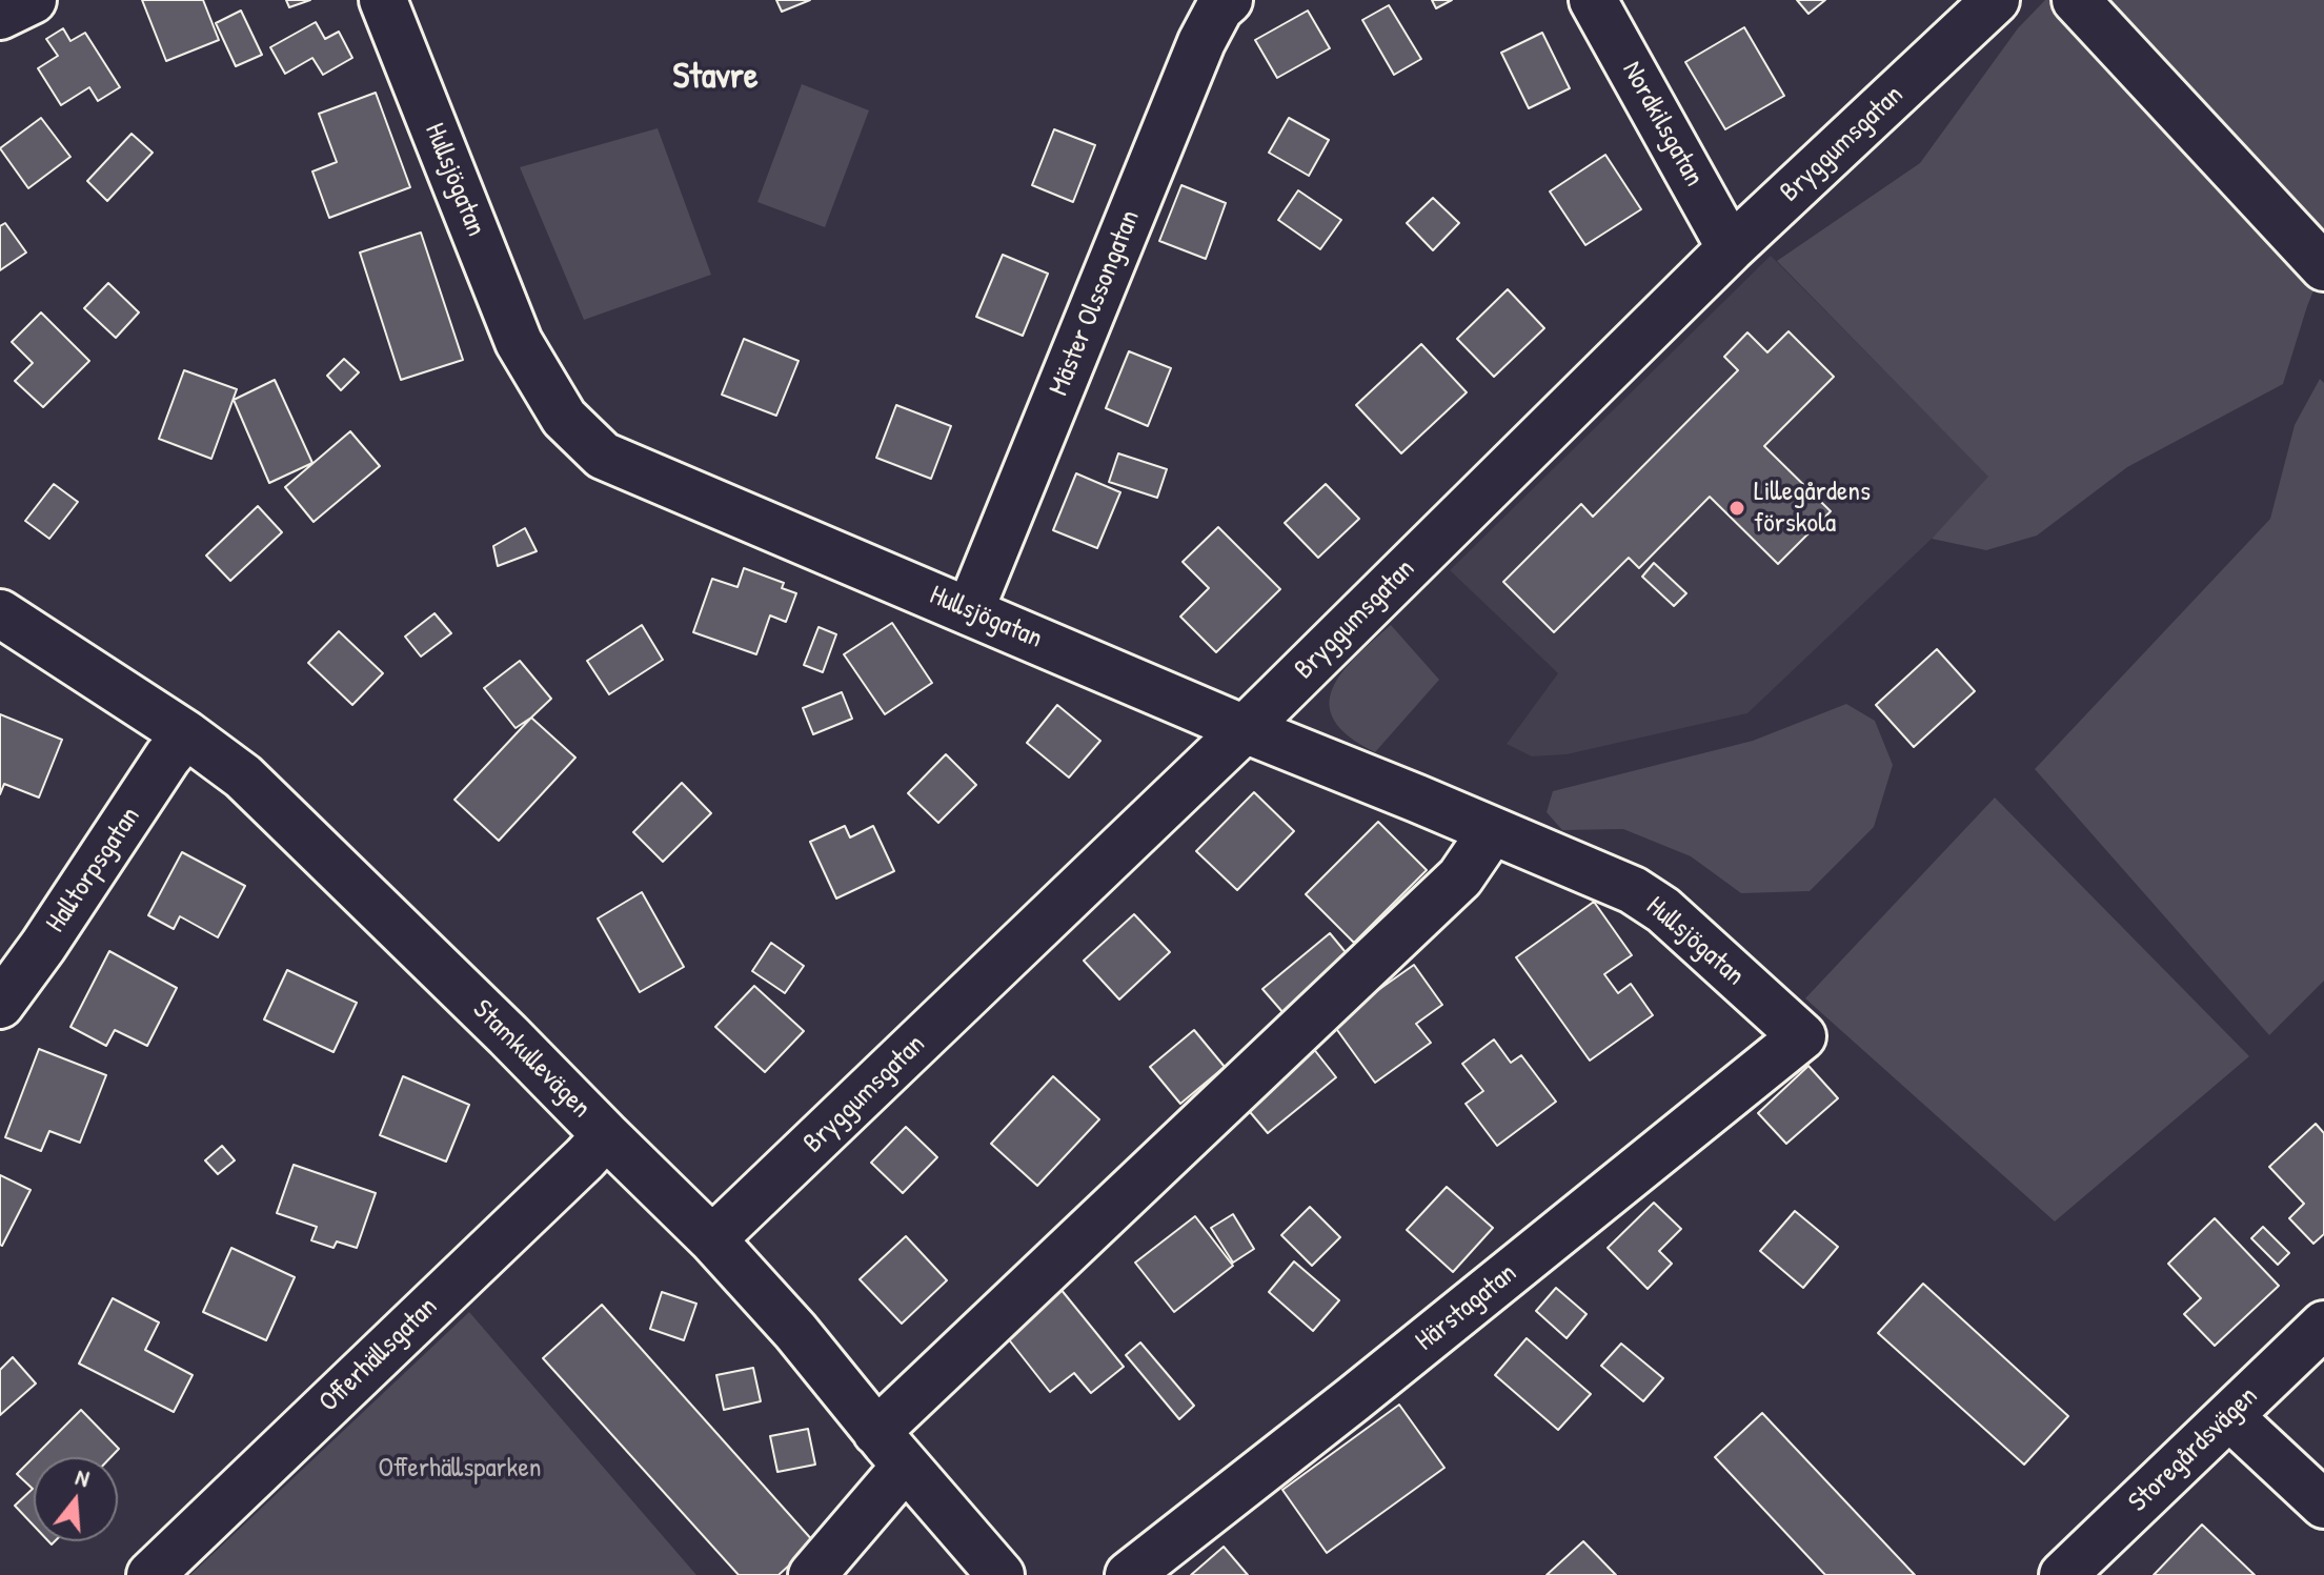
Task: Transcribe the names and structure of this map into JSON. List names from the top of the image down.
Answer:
{
  "streets": {
    "street": [
      "Nordkilsgatan",
      "Bryggumsgatan",
      "Hullsjögatan",
      "Mäster Olssongatan",
      "Halltorpsgatan",
      "Stamkullevägen",
      "Härstagatan",
      "Offerhällsgatan",
      "Storegårdsvägen"
    ]
  },
  "crossings": [
    ["Nordkilsgatan", "Bryggumsgatan"],
    ["Bryggumsgatan", "Hullsjögatan"],
    ["Bryggumsgatan", "Stamkullevägen"],
    ["Hullsjögatan", "Mäster Olssongatan"],
    ["Hullsjögatan", "Härstagatan"],
    ["Halltorpsgatan", "Stamkullevägen"],
    ["Stamkullevägen", "Offerhällsgatan"]
  ],
  "districts": ["Stavre"],
  "parks": ["Offerhällsparken"],
  "places": ["Lillegårdens förskola"],
  "north": "top"
}
